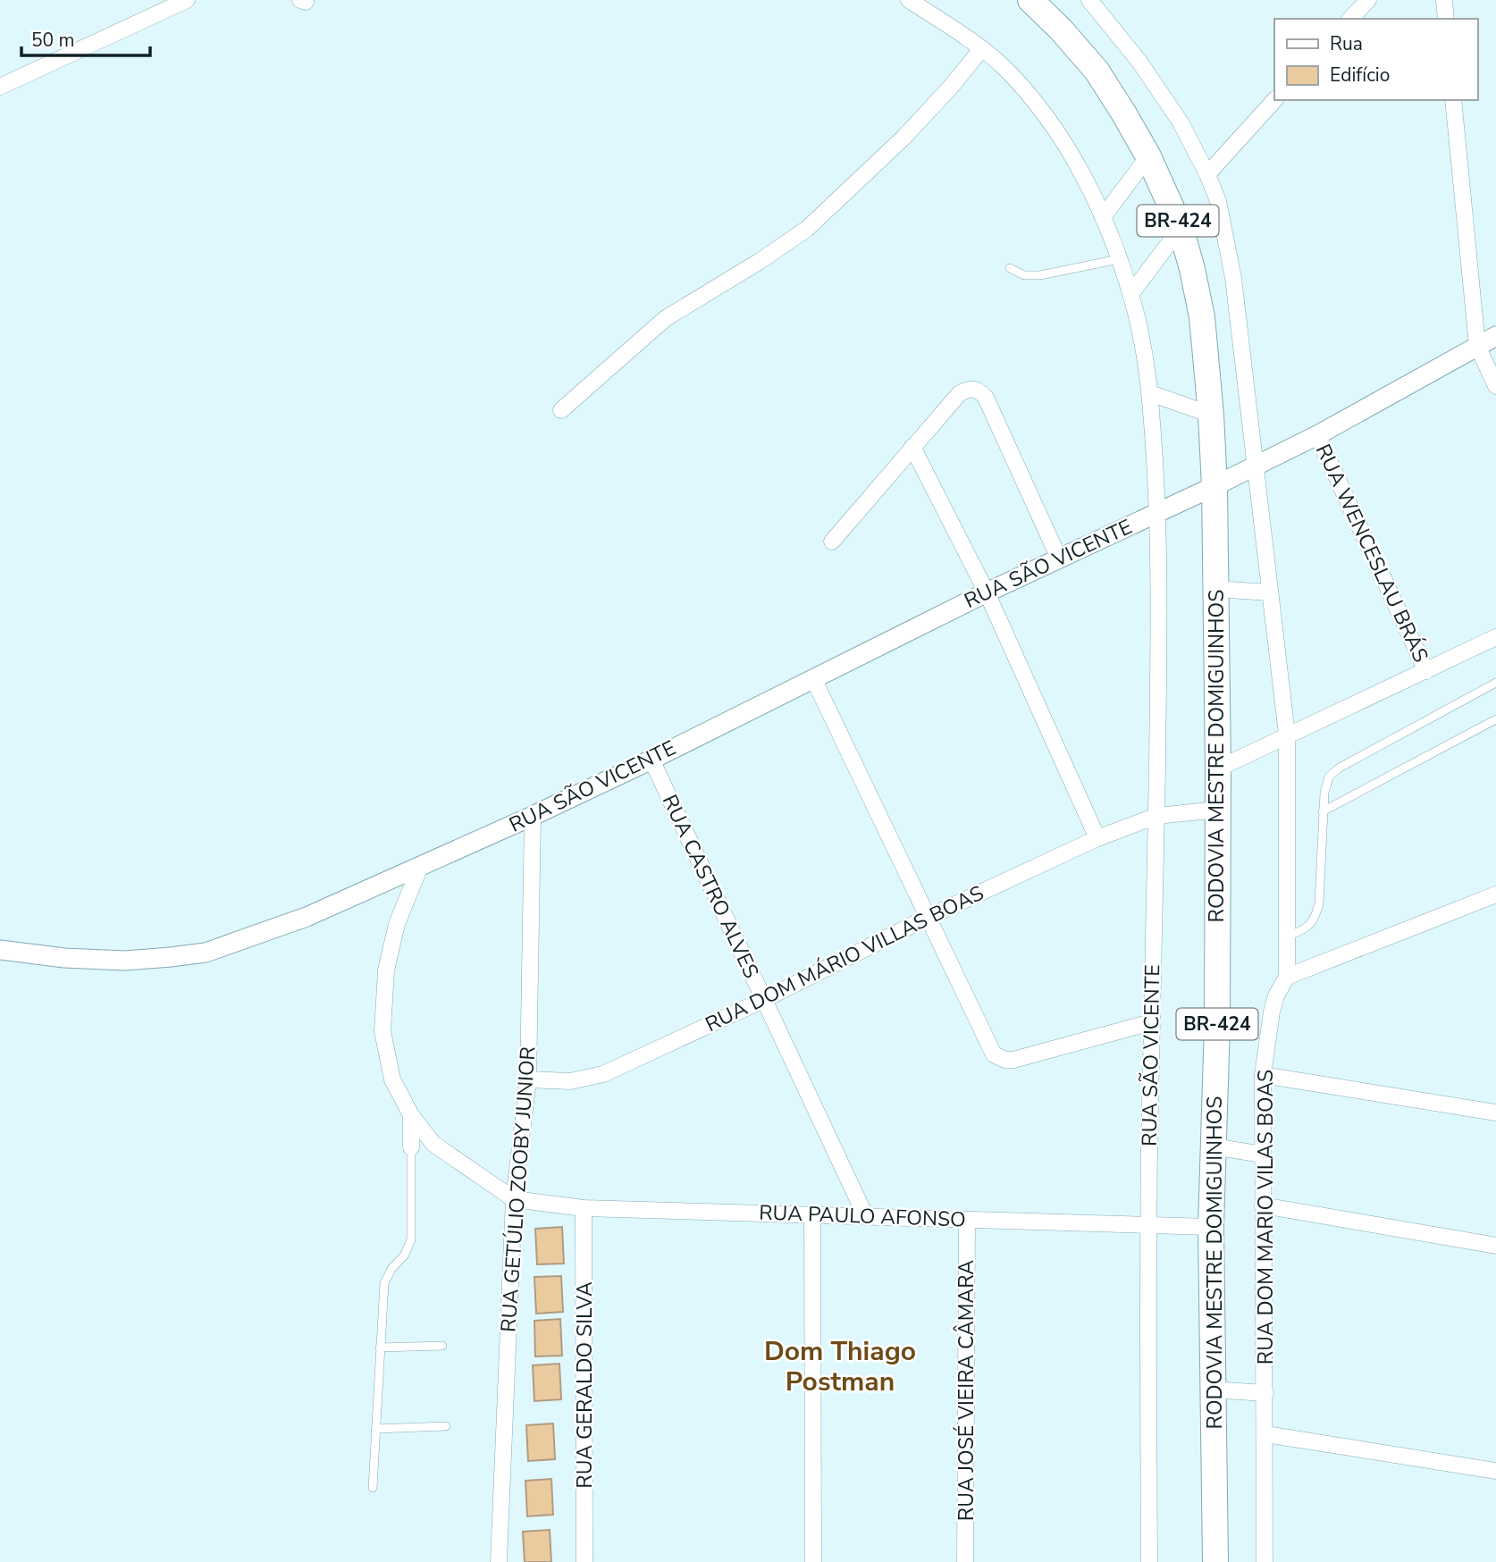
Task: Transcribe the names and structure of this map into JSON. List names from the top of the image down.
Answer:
{
  "streets": {
    "main road": ["BR-424", "RODOVIA MESTRE DOMIGUINHOS"],
    "street": [
      "RUA WENCESLAU BRÁS",
      "RUA SÃO VICENTE",
      "RUA CASTRO ALVES",
      "RUA DOM MÁRIO VILLAS BOAS",
      "RUA GETÚLIO ZOOBY JUNIOR",
      "RUA PAULO AFONSO",
      "RUA DOM MARIO VILAS BOAS",
      "RUA GERALDO SILVA",
      "RUA JOSÉ VIEIRA CÂMARA"
    ]
  },
  "crossings": [
    ["RUA WENCESLAU BRÁS", "RUA SÃO VICENTE"],
    ["RUA SÃO VICENTE", "RODOVIA MESTRE DOMIGUINHOS"],
    ["RUA SÃO VICENTE", "RUA CASTRO ALVES"],
    ["RUA SÃO VICENTE", "RUA DOM MÁRIO VILLAS BOAS"],
    ["RUA SÃO VICENTE", "RUA GETÚLIO ZOOBY JUNIOR"],
    ["RUA SÃO VICENTE", "RUA PAULO AFONSO"],
    ["RUA SÃO VICENTE", "RUA DOM MARIO VILAS BOAS"],
    ["RODOVIA MESTRE DOMIGUINHOS", "RUA DOM MÁRIO VILLAS BOAS"],
    ["RODOVIA MESTRE DOMIGUINHOS", "RUA PAULO AFONSO"],
    ["RUA CASTRO ALVES", "RUA DOM MÁRIO VILLAS BOAS"],
    ["RUA CASTRO ALVES", "RUA PAULO AFONSO"],
    ["RUA DOM MÁRIO VILLAS BOAS", "RUA GETÚLIO ZOOBY JUNIOR"],
    ["RUA GETÚLIO ZOOBY JUNIOR", "RUA PAULO AFONSO"],
    ["RUA PAULO AFONSO", "RUA GERALDO SILVA"],
    ["RUA PAULO AFONSO", "RUA JOSÉ VIEIRA CÂMARA"]
  ],
  "districts": ["Dom Thiago Postman"],
  "legend": ["Rua", "Edifício"],
  "scale_bar": "50 m"
}
